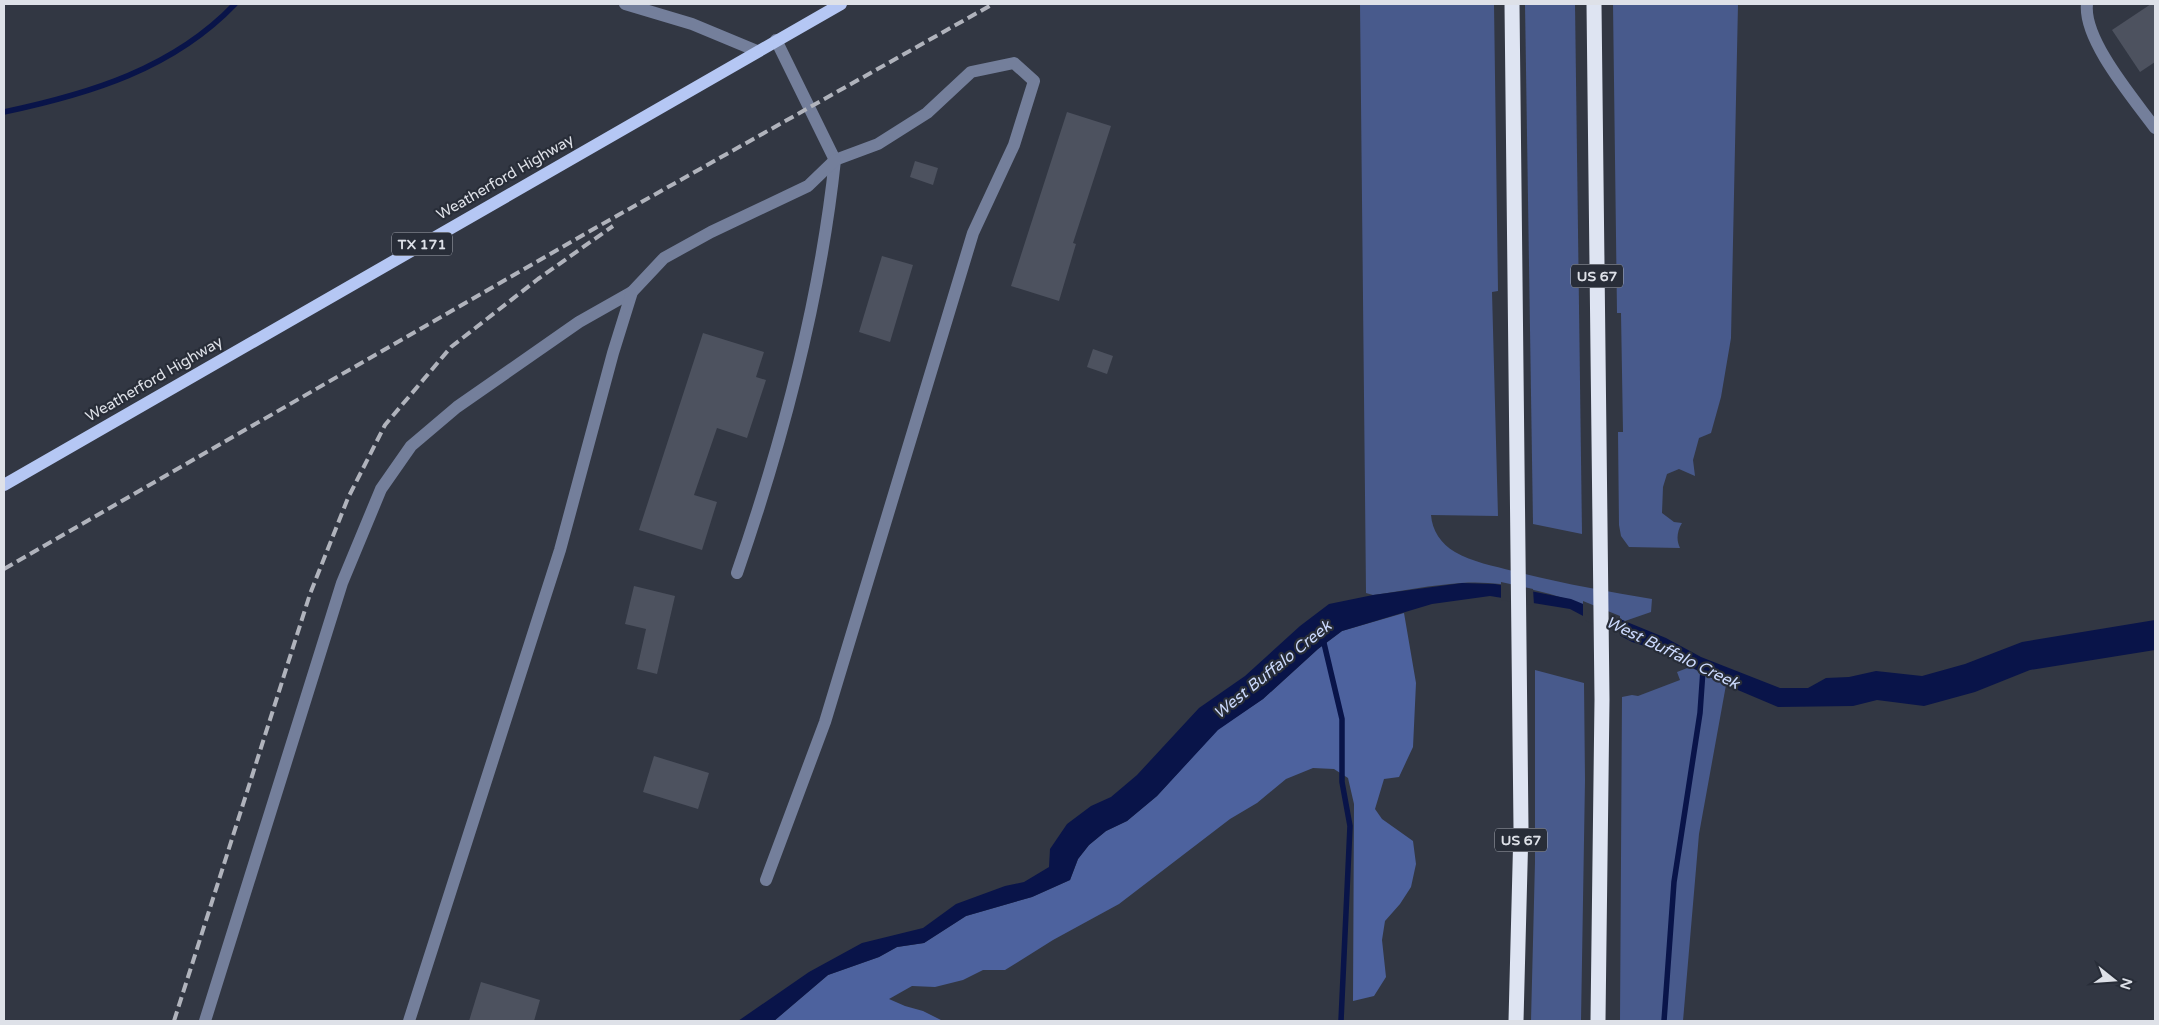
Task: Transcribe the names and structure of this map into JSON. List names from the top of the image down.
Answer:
{
  "streets": {
    "highway": ["US 67"],
    "main road": ["Weatherford Highway", "TX 171"]
  },
  "water": ["West Buffalo Creek"],
  "north": "right"
}
